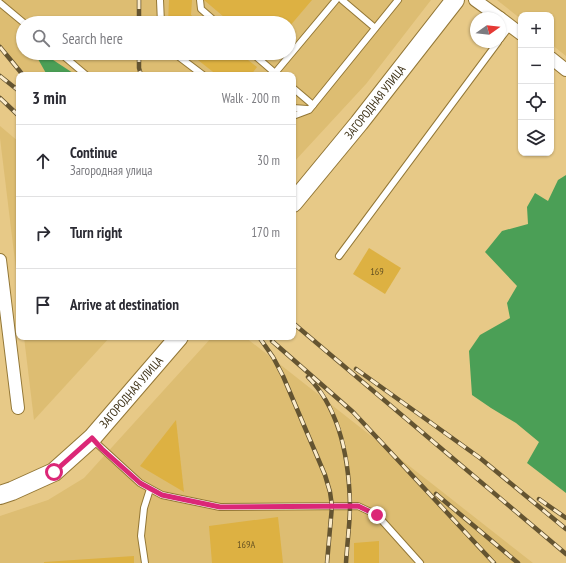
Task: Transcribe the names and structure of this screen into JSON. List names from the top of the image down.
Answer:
{
  "streets": {
    "main road": ["ЗАГОРОДНАЯ УЛИЦА"]
  },
  "house_numbers": ["169", "169А"],
  "north": "right",
  "page": {
    "map_buttons": ["+", "−"],
    "search": "Search here",
    "heading": ["3 min", "Walk · 200 m"],
    "list": [
      ["Continue", "Загородная улица", "30 m"],
      ["Turn right", "170 m"],
      "Arrive at destination"
    ]
  }
}
